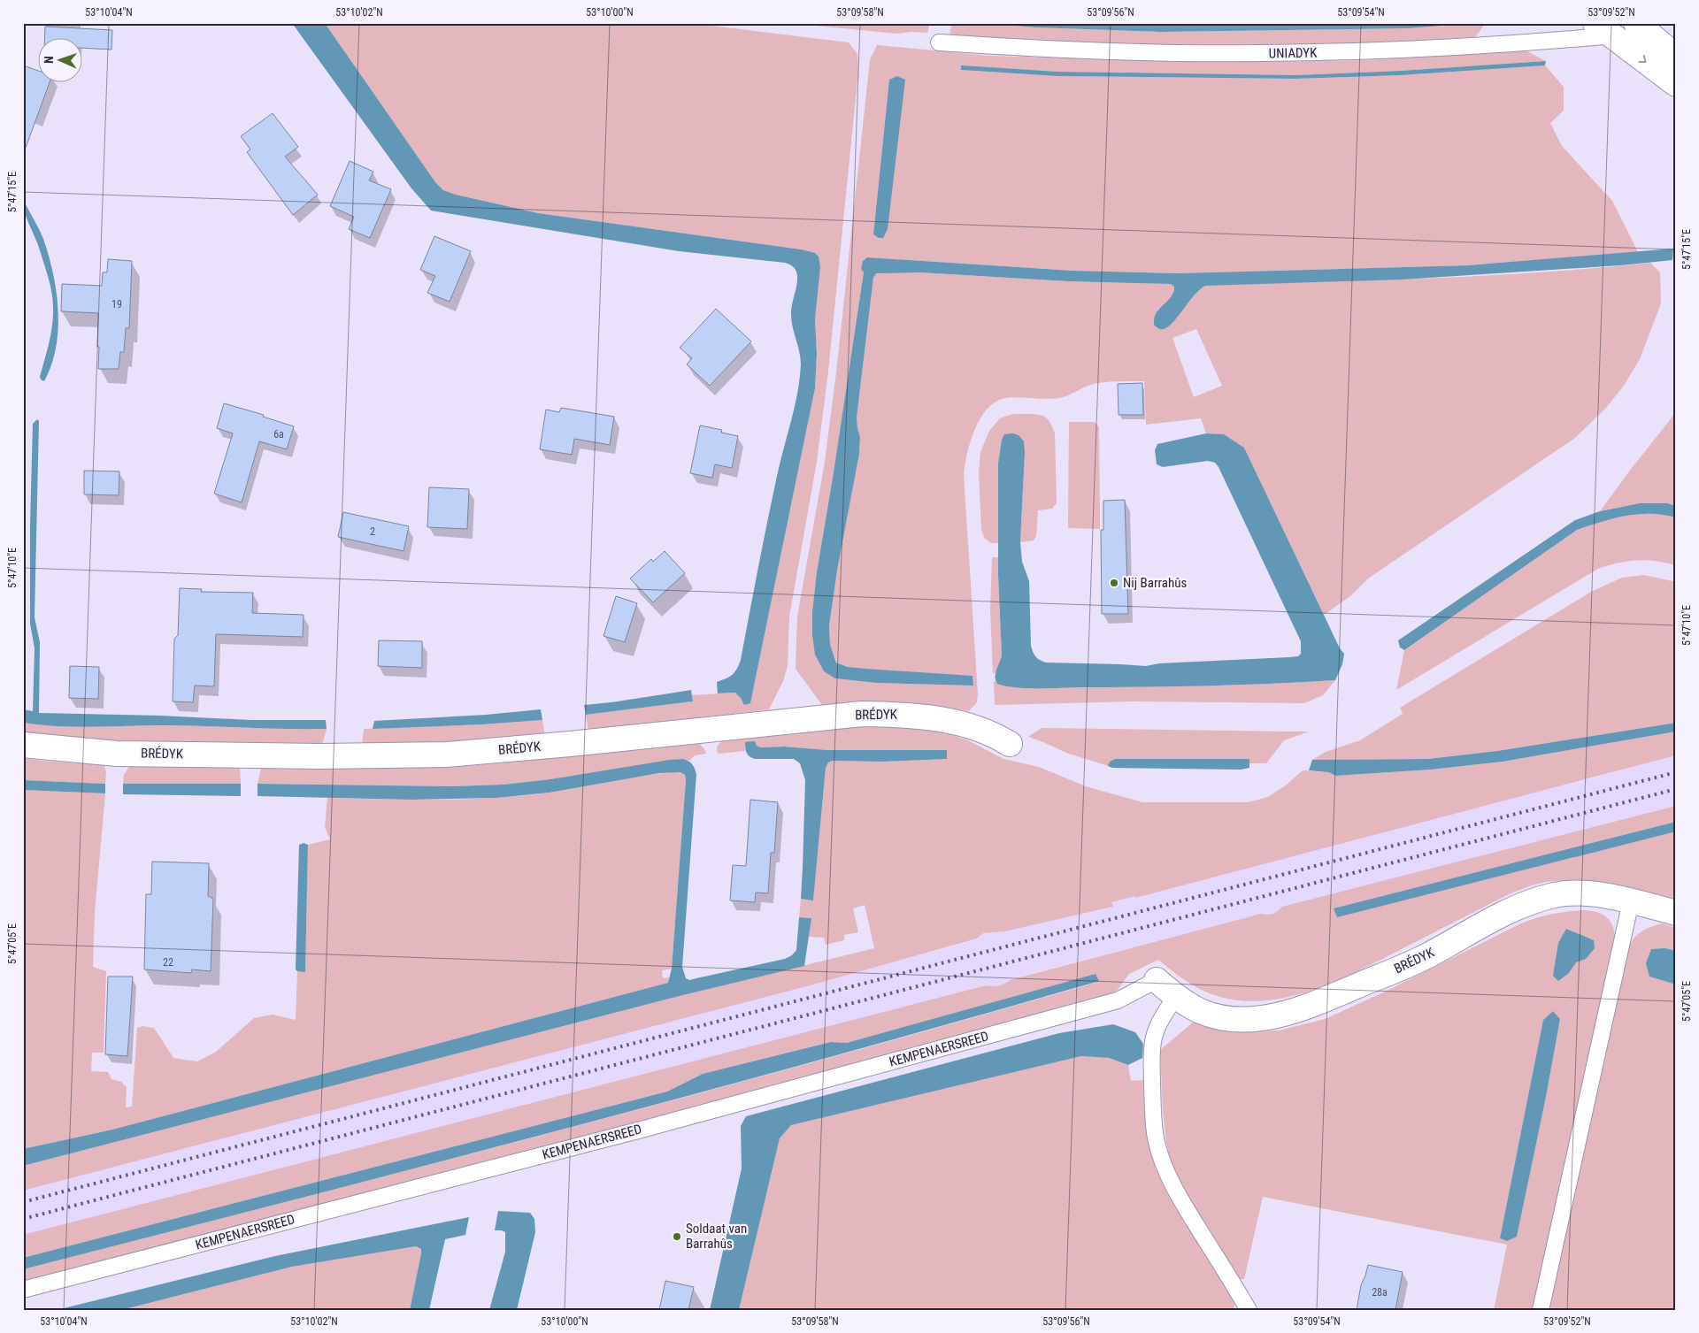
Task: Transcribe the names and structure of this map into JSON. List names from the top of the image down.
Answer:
{
  "streets": {
    "street": ["BRÉDYK"],
    "lane": ["UNIADYK", "KEMPENAERSREED"]
  },
  "crossings": [
    ["BRÉDYK", "KEMPENAERSREED"]
  ],
  "places": ["Nij Barrahûs", "Soldaat van Barrahûs"],
  "house_numbers": [
    "19",
    "6a",
    "2",
    "22",
    "28a"
  ],
  "north": "left",
  "coordinates": [
    "53°10'04\"N",
    "53°10'02\"N",
    "53°10'00\"N",
    "53°09'58\"N",
    "53°09'56\"N",
    "53°09'54\"N",
    "53°09'52\"N",
    "5°47'15\"E",
    "5°47'10\"E",
    "5°47'05\"E"
  ]
}
